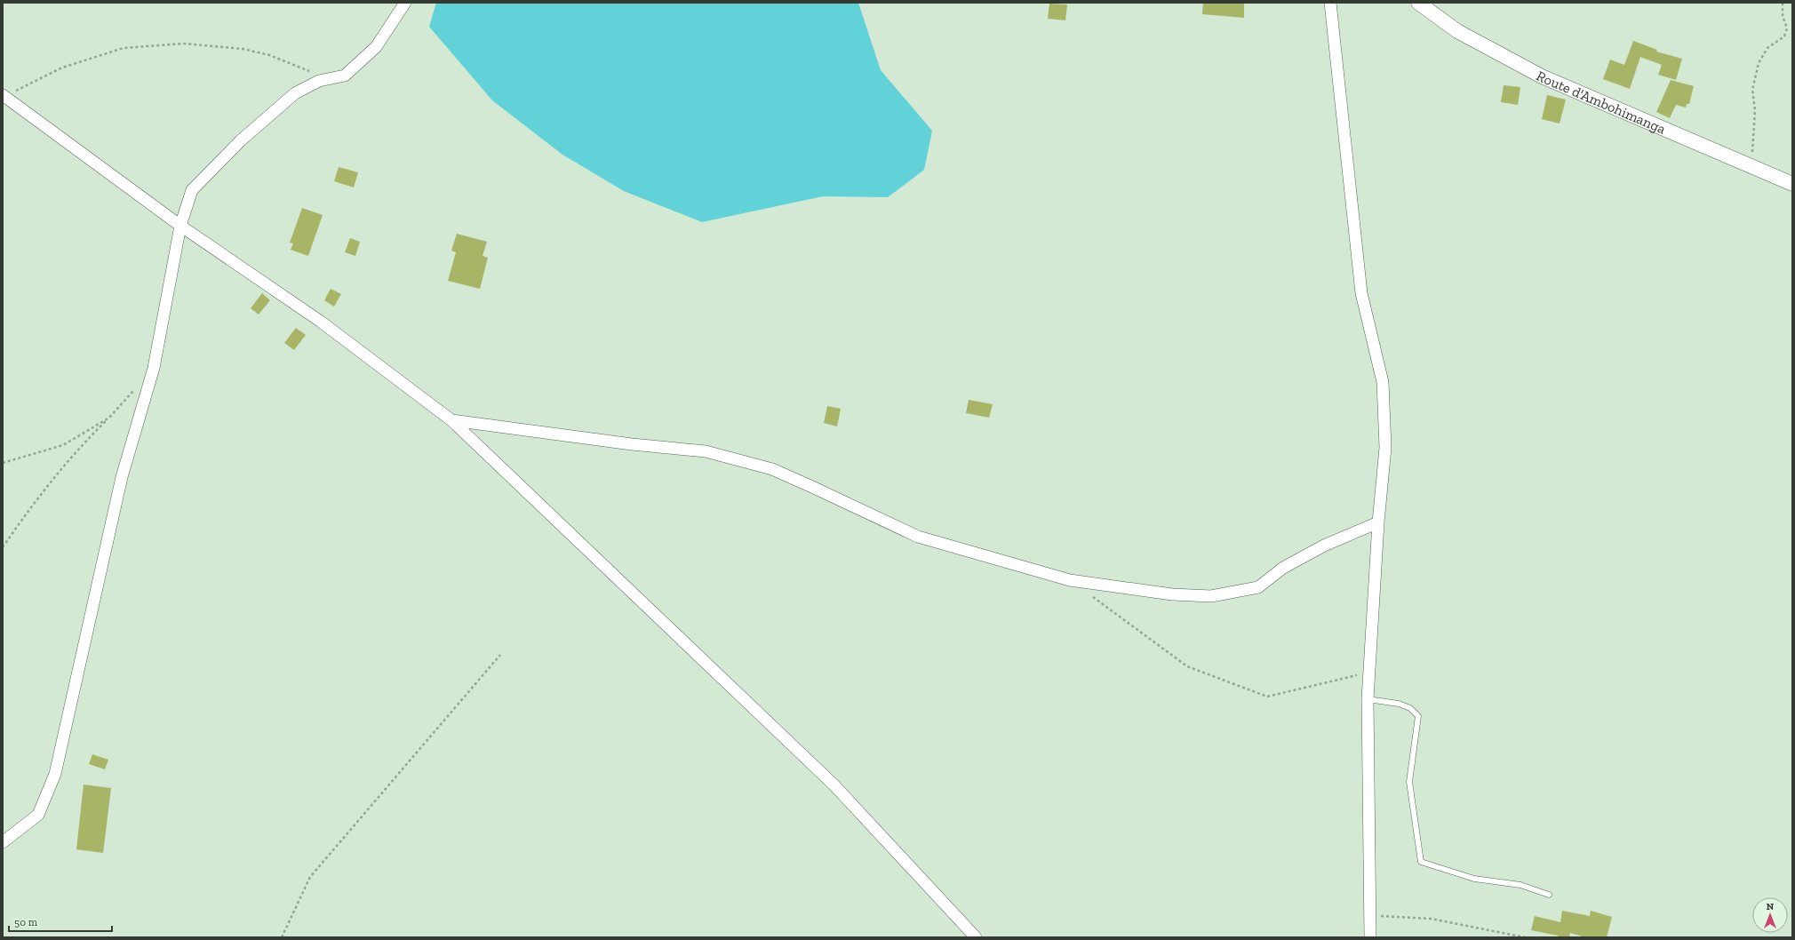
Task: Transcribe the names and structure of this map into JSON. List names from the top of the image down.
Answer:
{
  "streets": {
    "street": ["Route d'Ambohimanga"]
  },
  "scale_bar": "50 m",
  "north": "top"
}
